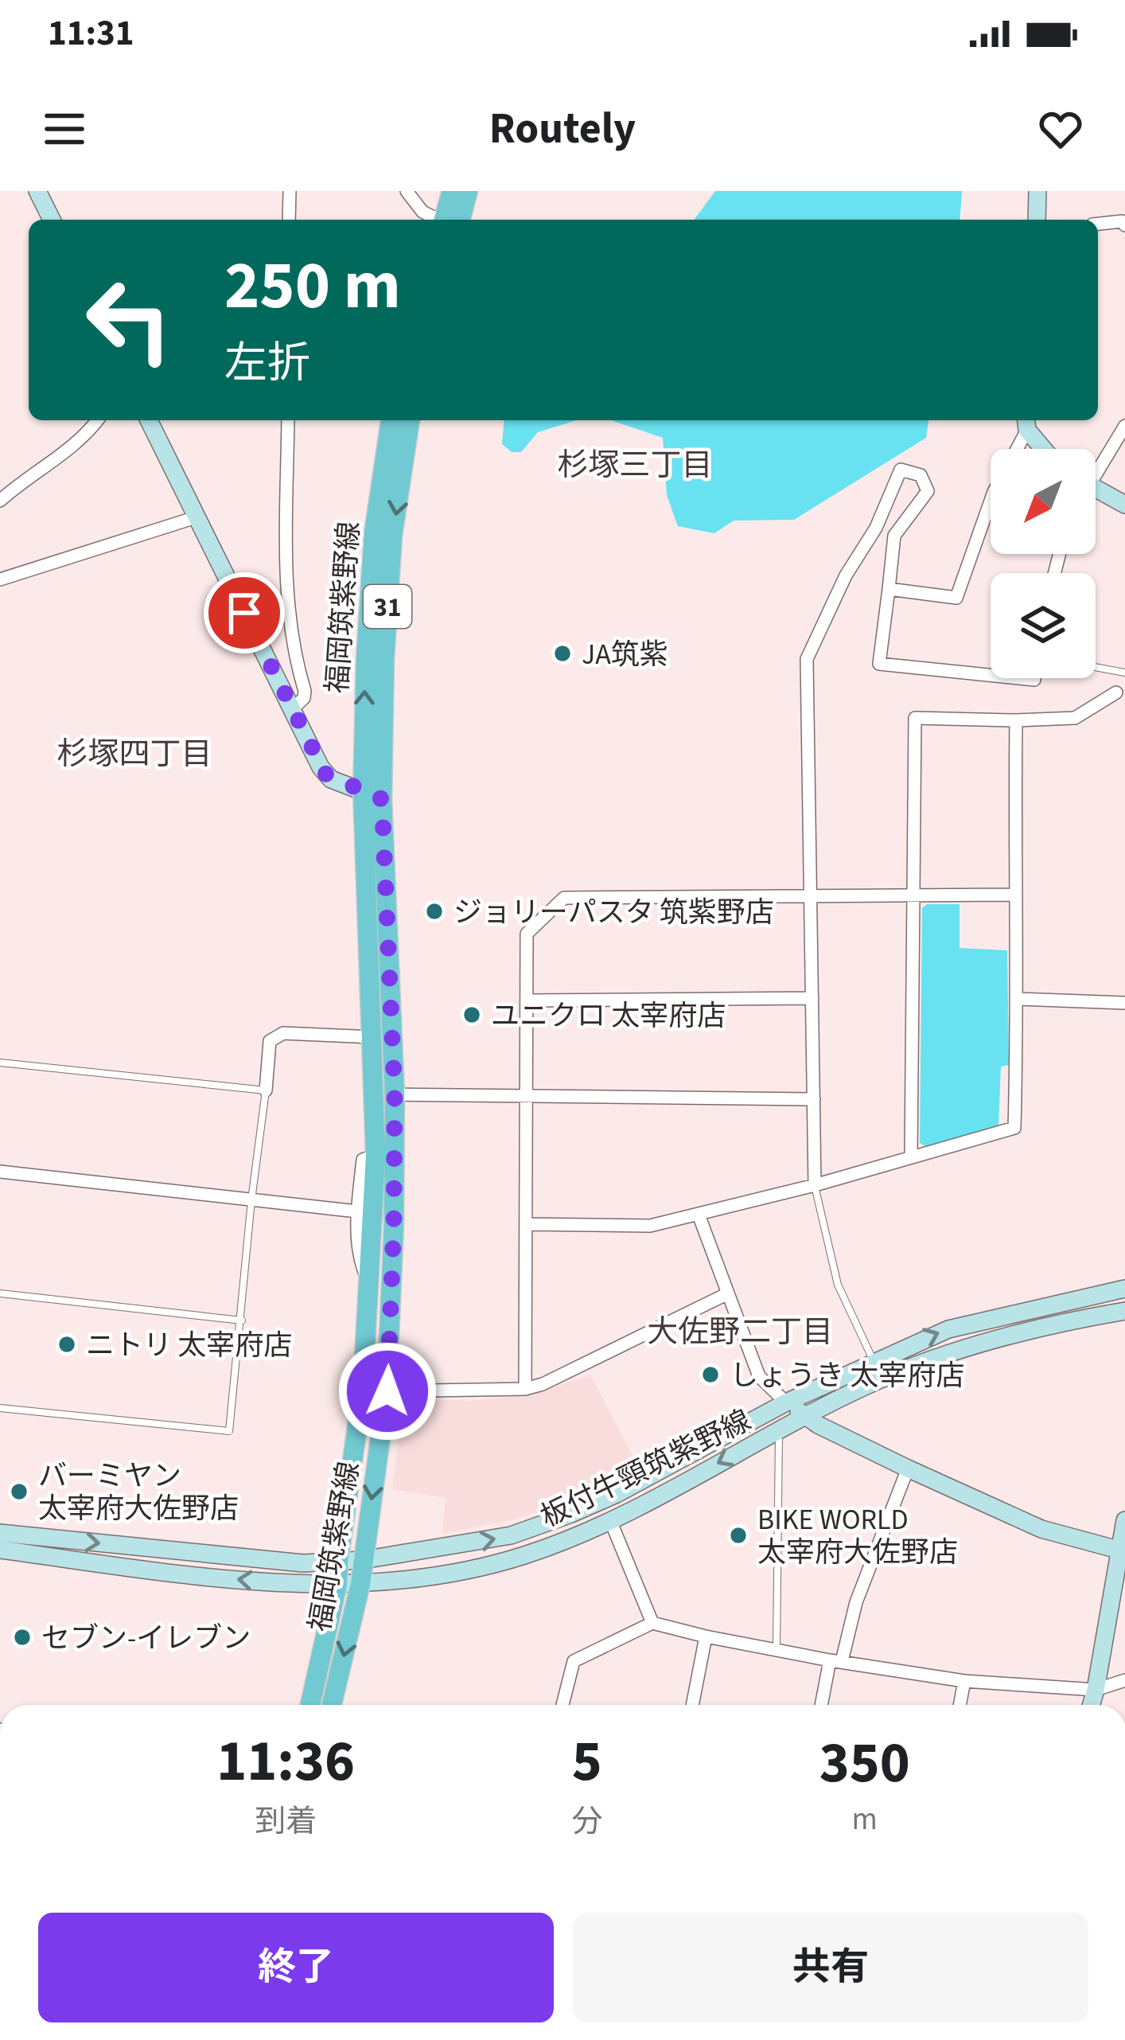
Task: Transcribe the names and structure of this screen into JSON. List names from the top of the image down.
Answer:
{
  "streets": {
    "main road": ["31", "福岡筑紫野線", "板付牛頸筑紫野線"]
  },
  "crossings": [
    ["福岡筑紫野線", "板付牛頸筑紫野線"]
  ],
  "districts": ["杉塚三丁目", "杉塚四丁目", "大佐野二丁目"],
  "places": [
    "JA筑紫",
    "ジョリーパスタ 筑紫野店",
    "ユニクロ 太宰府店",
    "ニトリ 太宰府店",
    "しょうき 太宰府店",
    "バーミヤン 太宰府大佐野店",
    "BIKE WORLD 太宰府大佐野店",
    "セブン-イレブン"
  ],
  "north": "bottom left",
  "page": {
    "status": "11:31",
    "header": "Routely",
    "turn": ["250 m", "左折"],
    "eta": [
      "11:36",
      "到着",
      "5",
      "分",
      "350",
      "m"
    ],
    "buttons": ["終了", "共有"]
  }
}
